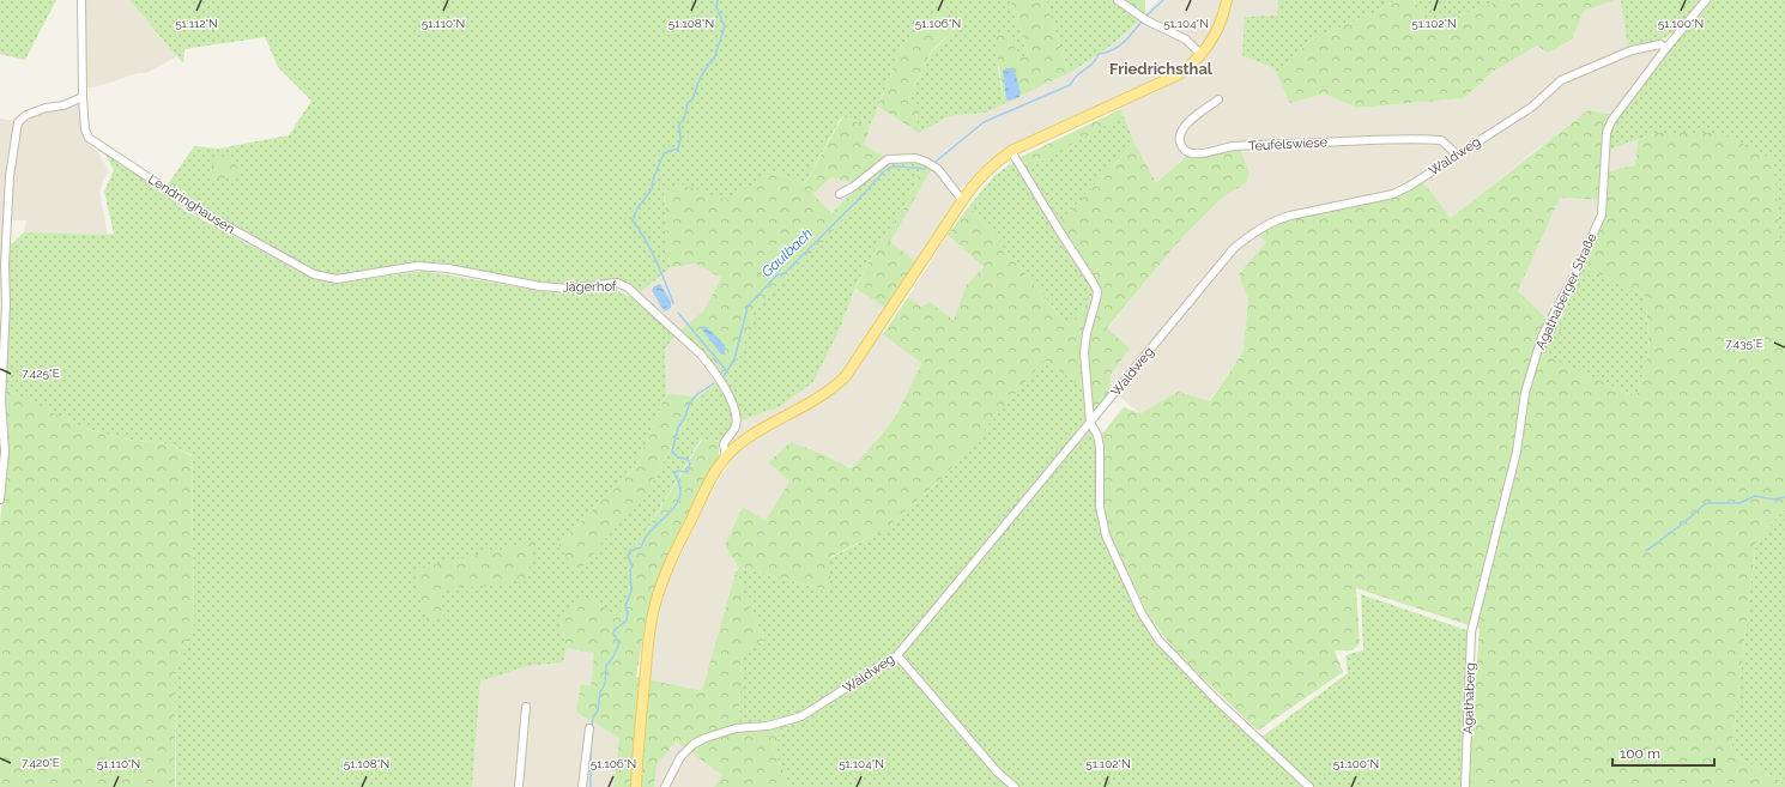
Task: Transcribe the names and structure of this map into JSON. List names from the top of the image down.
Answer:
{
  "streets": {
    "street": [
      "Teufelswiese",
      "Waldweg",
      "Lendringhausen",
      "Jägerhof",
      "Agathaberger Straße",
      "Agathaberg"
    ]
  },
  "crossings": [
    ["Teufelswiese", "Waldweg"],
    ["Waldweg", "Agathaberger Straße"],
    ["Lendringhausen", "Jägerhof"],
    ["Agathaberger Straße", "Agathaberg"]
  ],
  "districts": ["Friedrichsthal"],
  "water": ["Gaulbach"],
  "scale_bar": "100 m",
  "coordinates": [
    "51.112°N",
    "51.110°N",
    "51.108°N",
    "51.106°N",
    "51.104°N",
    "51.102°N",
    "51.100°N",
    "7.435°E",
    "7.425°E",
    "7.420°E"
  ]
}
